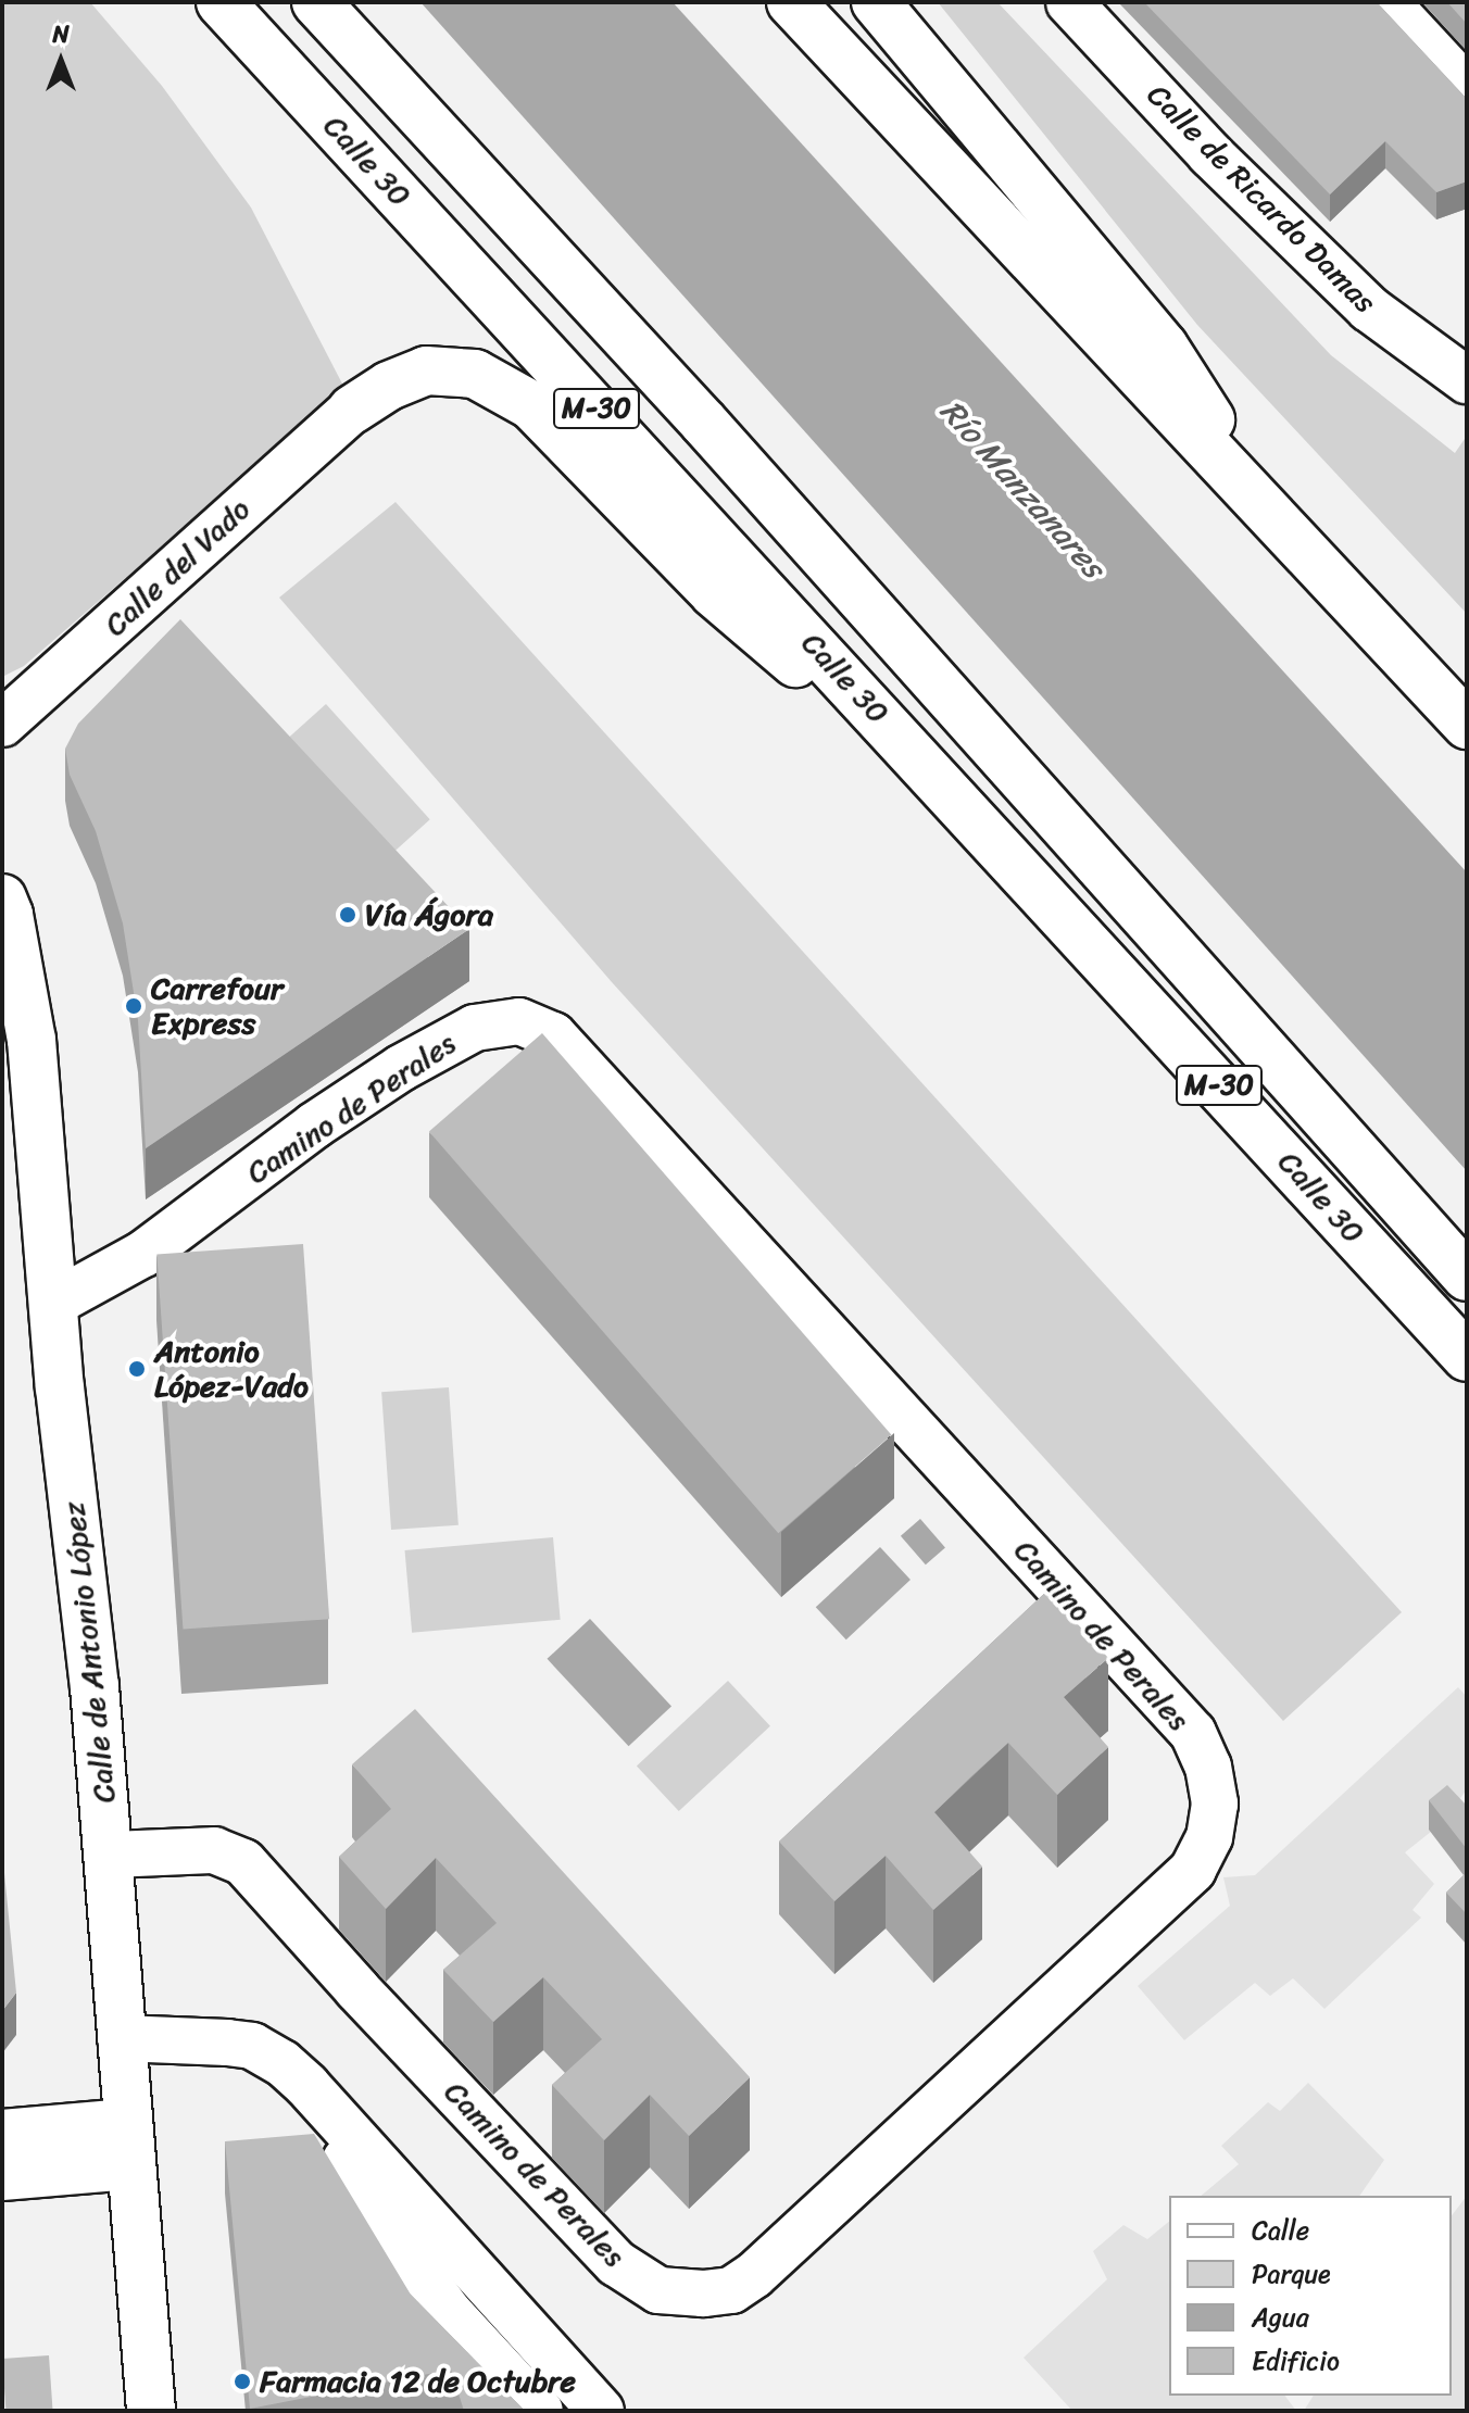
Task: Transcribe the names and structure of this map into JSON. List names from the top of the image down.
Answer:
{
  "streets": {
    "main road": ["Calle 30", "M-30", "Calle de Antonio López"],
    "street": ["Calle de Ricardo Damas", "Calle del Vado", "Camino de Perales"]
  },
  "crossings": [
    ["Camino de Perales", "Calle de Antonio López"]
  ],
  "water": ["Río Manzanares"],
  "places": [
    "Vía Ágora",
    "Carrefour Express",
    "Antonio López-Vado",
    "Farmacia 12 de Octubre"
  ],
  "legend": [
    "Calle",
    "Parque",
    "Agua",
    "Edificio"
  ],
  "north": "top"
}
